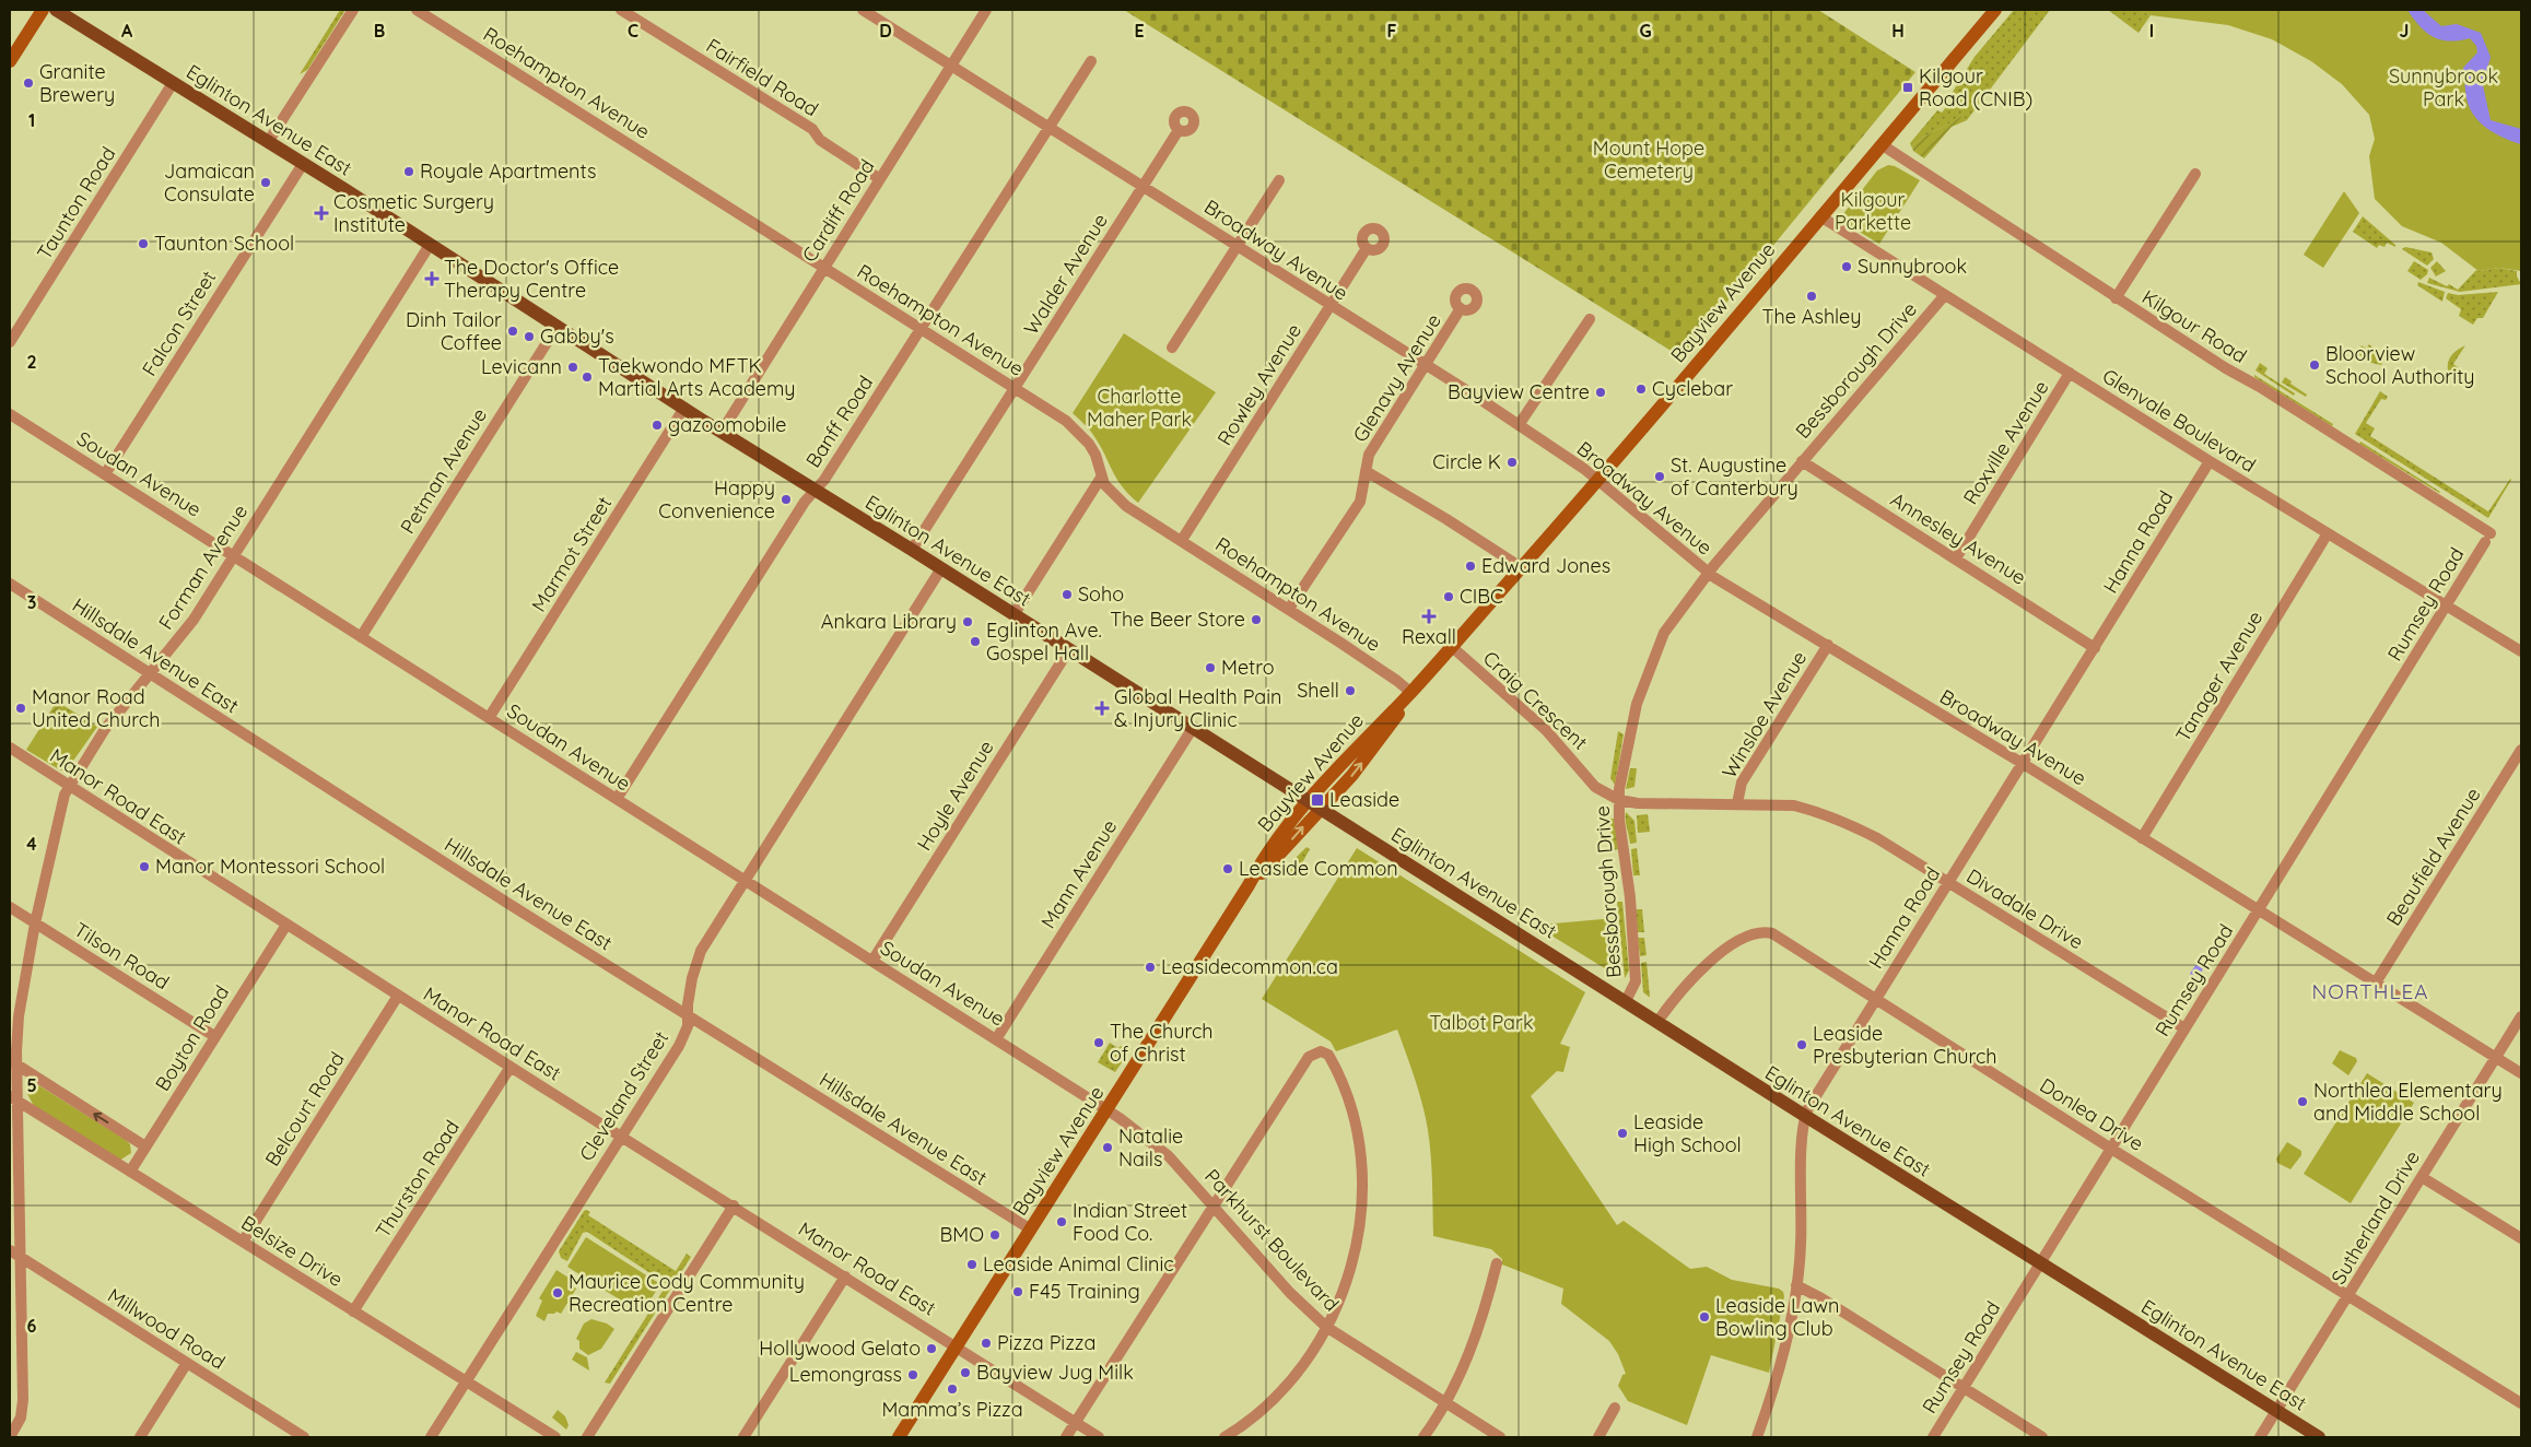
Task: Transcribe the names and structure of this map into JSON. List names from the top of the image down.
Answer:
{
  "streets": {
    "main road": ["Eglinton Avenue East", "Bayview Avenue"],
    "street": [
      "Fairfield Road",
      "Roehampton Avenue",
      "Taunton Road",
      "Cardiff Road",
      "Broadway Avenue",
      "Walder Avenue",
      "Falcon Street",
      "Kilgour Road",
      "Bessborough Drive",
      "Glenavy Avenue",
      "Rowley Avenue",
      "Glenvale Boulevard",
      "Banff Road",
      "Roxville Avenue",
      "Petman Avenue",
      "Soudan Avenue",
      "Annesley Avenue",
      "Hanna Road",
      "Marmot Street",
      "Forman Avenue",
      "Rumsey Road",
      "Hillsdale Avenue East",
      "Tanager Avenue",
      "Craig Crescent",
      "Winsloe Avenue",
      "Hoyle Avenue",
      "Manor Road East",
      "Beaufield Avenue",
      "Mann Avenue",
      "Divadale Drive",
      "Tilson Road",
      "Boyton Road",
      "Cleveland Street",
      "Belcourt Road",
      "Donlea Drive",
      "Thurston Road",
      "Sutherland Drive",
      "Parkhurst Boulevard",
      "Belsize Drive",
      "Millwood Road"
    ]
  },
  "crossings": [
    ["Fairfield Road", "Cardiff Road"],
    ["Roehampton Avenue", "Cardiff Road"],
    ["Roehampton Avenue", "Walder Avenue"],
    ["Roehampton Avenue", "Bayview Avenue"],
    ["Roehampton Avenue", "Glenavy Avenue"],
    ["Roehampton Avenue", "Rowley Avenue"],
    ["Roehampton Avenue", "Banff Road"],
    ["Eglinton Avenue East", "Taunton Road"],
    ["Eglinton Avenue East", "Cardiff Road"],
    ["Eglinton Avenue East", "Walder Avenue"],
    ["Eglinton Avenue East", "Bayview Avenue"],
    ["Eglinton Avenue East", "Falcon Street"],
    ["Eglinton Avenue East", "Bessborough Drive"],
    ["Eglinton Avenue East", "Banff Road"],
    ["Eglinton Avenue East", "Petman Avenue"],
    ["Eglinton Avenue East", "Hanna Road"],
    ["Eglinton Avenue East", "Marmot Street"],
    ["Eglinton Avenue East", "Forman Avenue"],
    ["Eglinton Avenue East", "Rumsey Road"],
    ["Eglinton Avenue East", "Hoyle Avenue"],
    ["Eglinton Avenue East", "Mann Avenue"],
    ["Eglinton Avenue East", "Cleveland Street"],
    ["Eglinton Avenue East", "Donlea Drive"],
    ["Eglinton Avenue East", "Sutherland Drive"],
    ["Cardiff Road", "Broadway Avenue"],
    ["Broadway Avenue", "Walder Avenue"],
    ["Broadway Avenue", "Bayview Avenue"],
    ["Broadway Avenue", "Bessborough Drive"],
    ["Broadway Avenue", "Glenavy Avenue"],
    ["Broadway Avenue", "Rowley Avenue"],
    ["Broadway Avenue", "Banff Road"],
    ["Broadway Avenue", "Hanna Road"],
    ["Broadway Avenue", "Rumsey Road"],
    ["Broadway Avenue", "Tanager Avenue"],
    ["Broadway Avenue", "Winsloe Avenue"],
    ["Broadway Avenue", "Beaufield Avenue"],
    ["Broadway Avenue", "Sutherland Drive"],
    ["Bayview Avenue", "Kilgour Road"],
    ["Bayview Avenue", "Glenvale Boulevard"],
    ["Bayview Avenue", "Soudan Avenue"],
    ["Bayview Avenue", "Hillsdale Avenue East"],
    ["Bayview Avenue", "Craig Crescent"],
    ["Bayview Avenue", "Manor Road East"],
    ["Bayview Avenue", "Parkhurst Boulevard"],
    ["Falcon Street", "Soudan Avenue"],
    ["Kilgour Road", "Rumsey Road"],
    ["Bessborough Drive", "Glenvale Boulevard"],
    ["Bessborough Drive", "Annesley Avenue"],
    ["Bessborough Drive", "Craig Crescent"],
    ["Bessborough Drive", "Divadale Drive"],
    ["Glenvale Boulevard", "Roxville Avenue"],
    ["Glenvale Boulevard", "Hanna Road"],
    ["Glenvale Boulevard", "Rumsey Road"],
    ["Glenvale Boulevard", "Tanager Avenue"],
    ["Banff Road", "Soudan Avenue"],
    ["Roxville Avenue", "Annesley Avenue"],
    ["Petman Avenue", "Soudan Avenue"],
    ["Soudan Avenue", "Marmot Street"],
    ["Soudan Avenue", "Forman Avenue"],
    ["Soudan Avenue", "Hoyle Avenue"],
    ["Soudan Avenue", "Mann Avenue"],
    ["Soudan Avenue", "Cleveland Street"],
    ["Soudan Avenue", "Parkhurst Boulevard"],
    ["Annesley Avenue", "Hanna Road"],
    ["Hanna Road", "Divadale Drive"],
    ["Hanna Road", "Donlea Drive"],
    ["Forman Avenue", "Hillsdale Avenue East"],
    ["Forman Avenue", "Manor Road East"],
    ["Forman Avenue", "Tilson Road"],
    ["Forman Avenue", "Belsize Drive"],
    ["Forman Avenue", "Millwood Road"],
    ["Rumsey Road", "Divadale Drive"],
    ["Rumsey Road", "Donlea Drive"],
    ["Hillsdale Avenue East", "Cleveland Street"],
    ["Craig Crescent", "Divadale Drive"],
    ["Winsloe Avenue", "Divadale Drive"],
    ["Manor Road East", "Boyton Road"],
    ["Manor Road East", "Cleveland Street"],
    ["Manor Road East", "Belcourt Road"],
    ["Manor Road East", "Thurston Road"],
    ["Tilson Road", "Boyton Road"],
    ["Boyton Road", "Belsize Drive"],
    ["Cleveland Street", "Belsize Drive"],
    ["Belcourt Road", "Belsize Drive"],
    ["Donlea Drive", "Sutherland Drive"],
    ["Thurston Road", "Belsize Drive"]
  ],
  "districts": ["NORTHLEA"],
  "parks": [
    "Sunnybrook Park",
    "Mount Hope Cemetery",
    "Kilgour Parkette",
    "Charlotte Maher Park",
    "Talbot Park"
  ],
  "places": {
    "other": [
      "Granite Brewery",
      "Royale Apartments",
      "Jamaican Consulate",
      "Taunton School",
      "Sunnybrook",
      "The Ashley",
      "Dinh Tailor Coffee",
      "Gabby's",
      "Bloorview School Authority",
      "Levicann",
      "Taekwondo MFTK Martial Arts Academy",
      "Cyclebar",
      "Bayview Centre",
      "gazoomobile",
      "Circle K",
      "St. Augustine of Canterbury",
      "Happy Convenience",
      "Edward Jones",
      "Soho",
      "CIBC",
      "The Beer Store",
      "Ankara Library",
      "Eglinton Ave. Gospel Hall",
      "Metro",
      "Shell",
      "Manor Road United Church",
      "Manor Montessori School",
      "Leaside Common",
      "Leasidecommon.ca",
      "The Church of Christ",
      "Leaside Presbyterian Church",
      "Northlea Elementary and Middle School",
      "Leaside High School",
      "Natalie Nails",
      "Indian Street Food Co.",
      "BMO",
      "Leaside Animal Clinic",
      "F45 Training",
      "Maurice Cody Community Recreation Centre",
      "Leaside Lawn Bowling Club",
      "Pizza Pizza",
      "Hollywood Gelato",
      "Bayview Jug Milk",
      "Lemongrass",
      "Mamma’s Pizza"
    ],
    "transit": ["Kilgour Road (CNIB)", "Leaside"],
    "health": [
      "Cosmetic Surgery Institute",
      "The Doctor's Office Therapy Centre",
      "Rexall",
      "Global Health Pain & Injury Clinic"
    ]
  },
  "grid": {
    "columns": [
      "A",
      "B",
      "C",
      "D",
      "E",
      "F",
      "G",
      "H",
      "I",
      "J"
    ],
    "rows": [
      "1",
      "2",
      "3",
      "4",
      "5",
      "6"
    ]
  }
}
